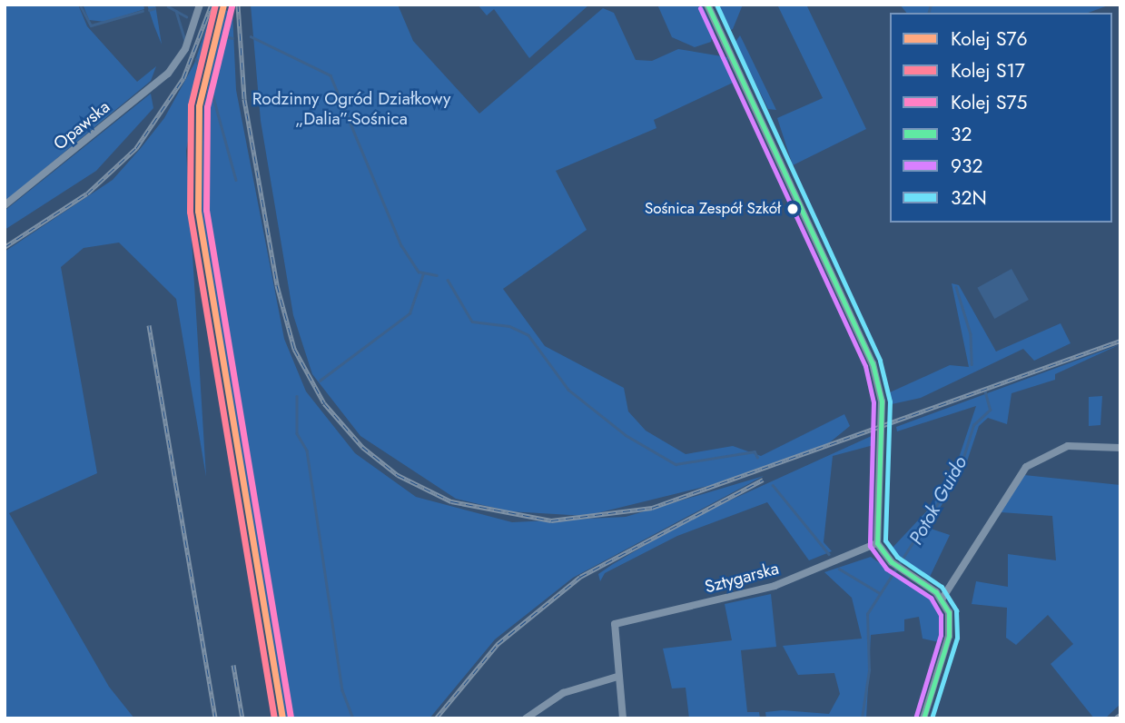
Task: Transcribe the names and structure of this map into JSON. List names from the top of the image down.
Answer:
{
  "streets": {
    "street": ["Opawska", "Sztygarska"]
  },
  "water": ["Potok Guido"],
  "parks": ["Rodzinny Ogród Działkowy „Dalia”-Sośnica"],
  "places": ["Sośnica Zespół Szkół"],
  "lines": [
    "rail line S76",
    "rail line S17",
    "transit line 32",
    "transit line 32N",
    "rail line S75",
    "transit line 932"
  ],
  "legend": [
    "Kolej S76",
    "Kolej S17",
    "Kolej S75",
    "32",
    "932",
    "32N"
  ]
}
